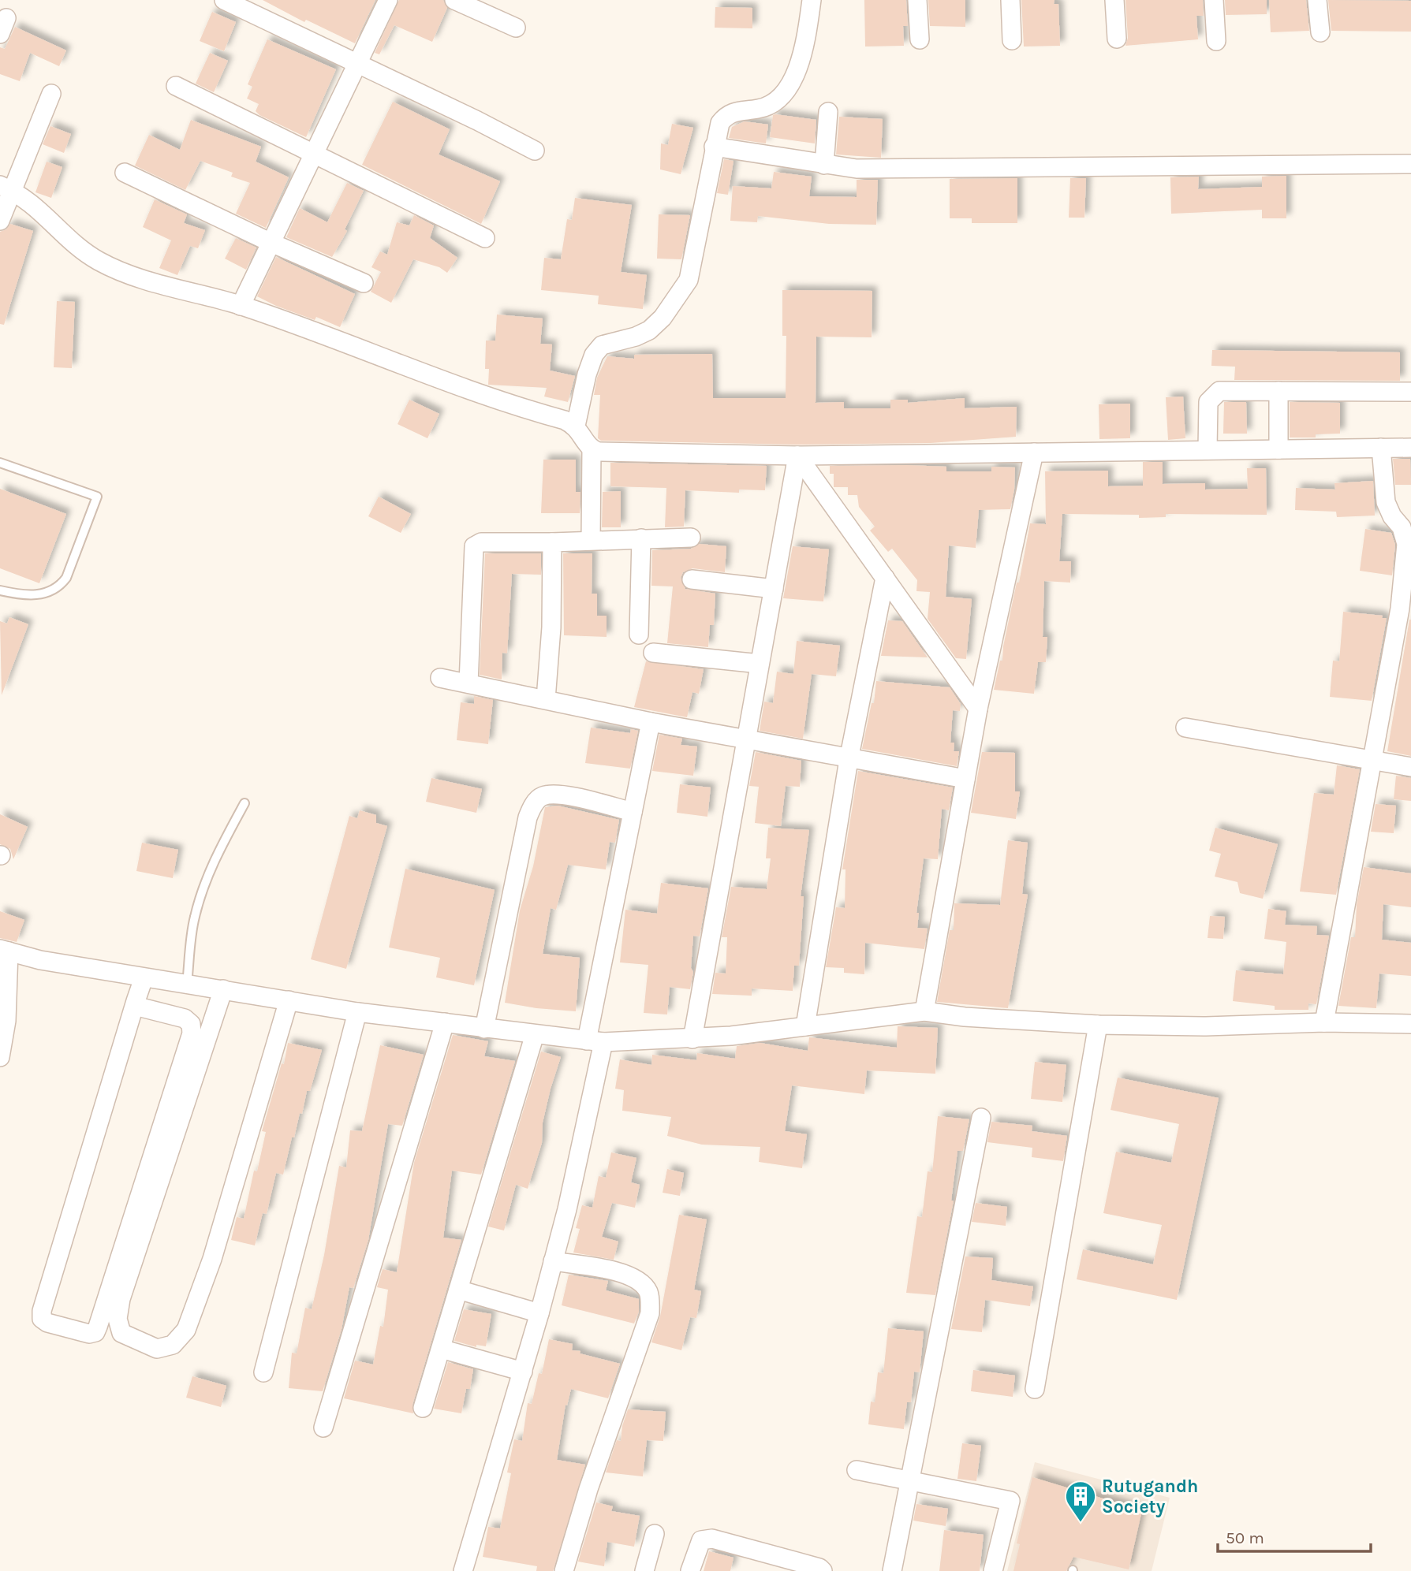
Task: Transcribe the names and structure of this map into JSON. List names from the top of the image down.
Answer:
{
  "places": {
    "building": ["Rutugandh Society"]
  },
  "scale_bar": "50 m"
}
